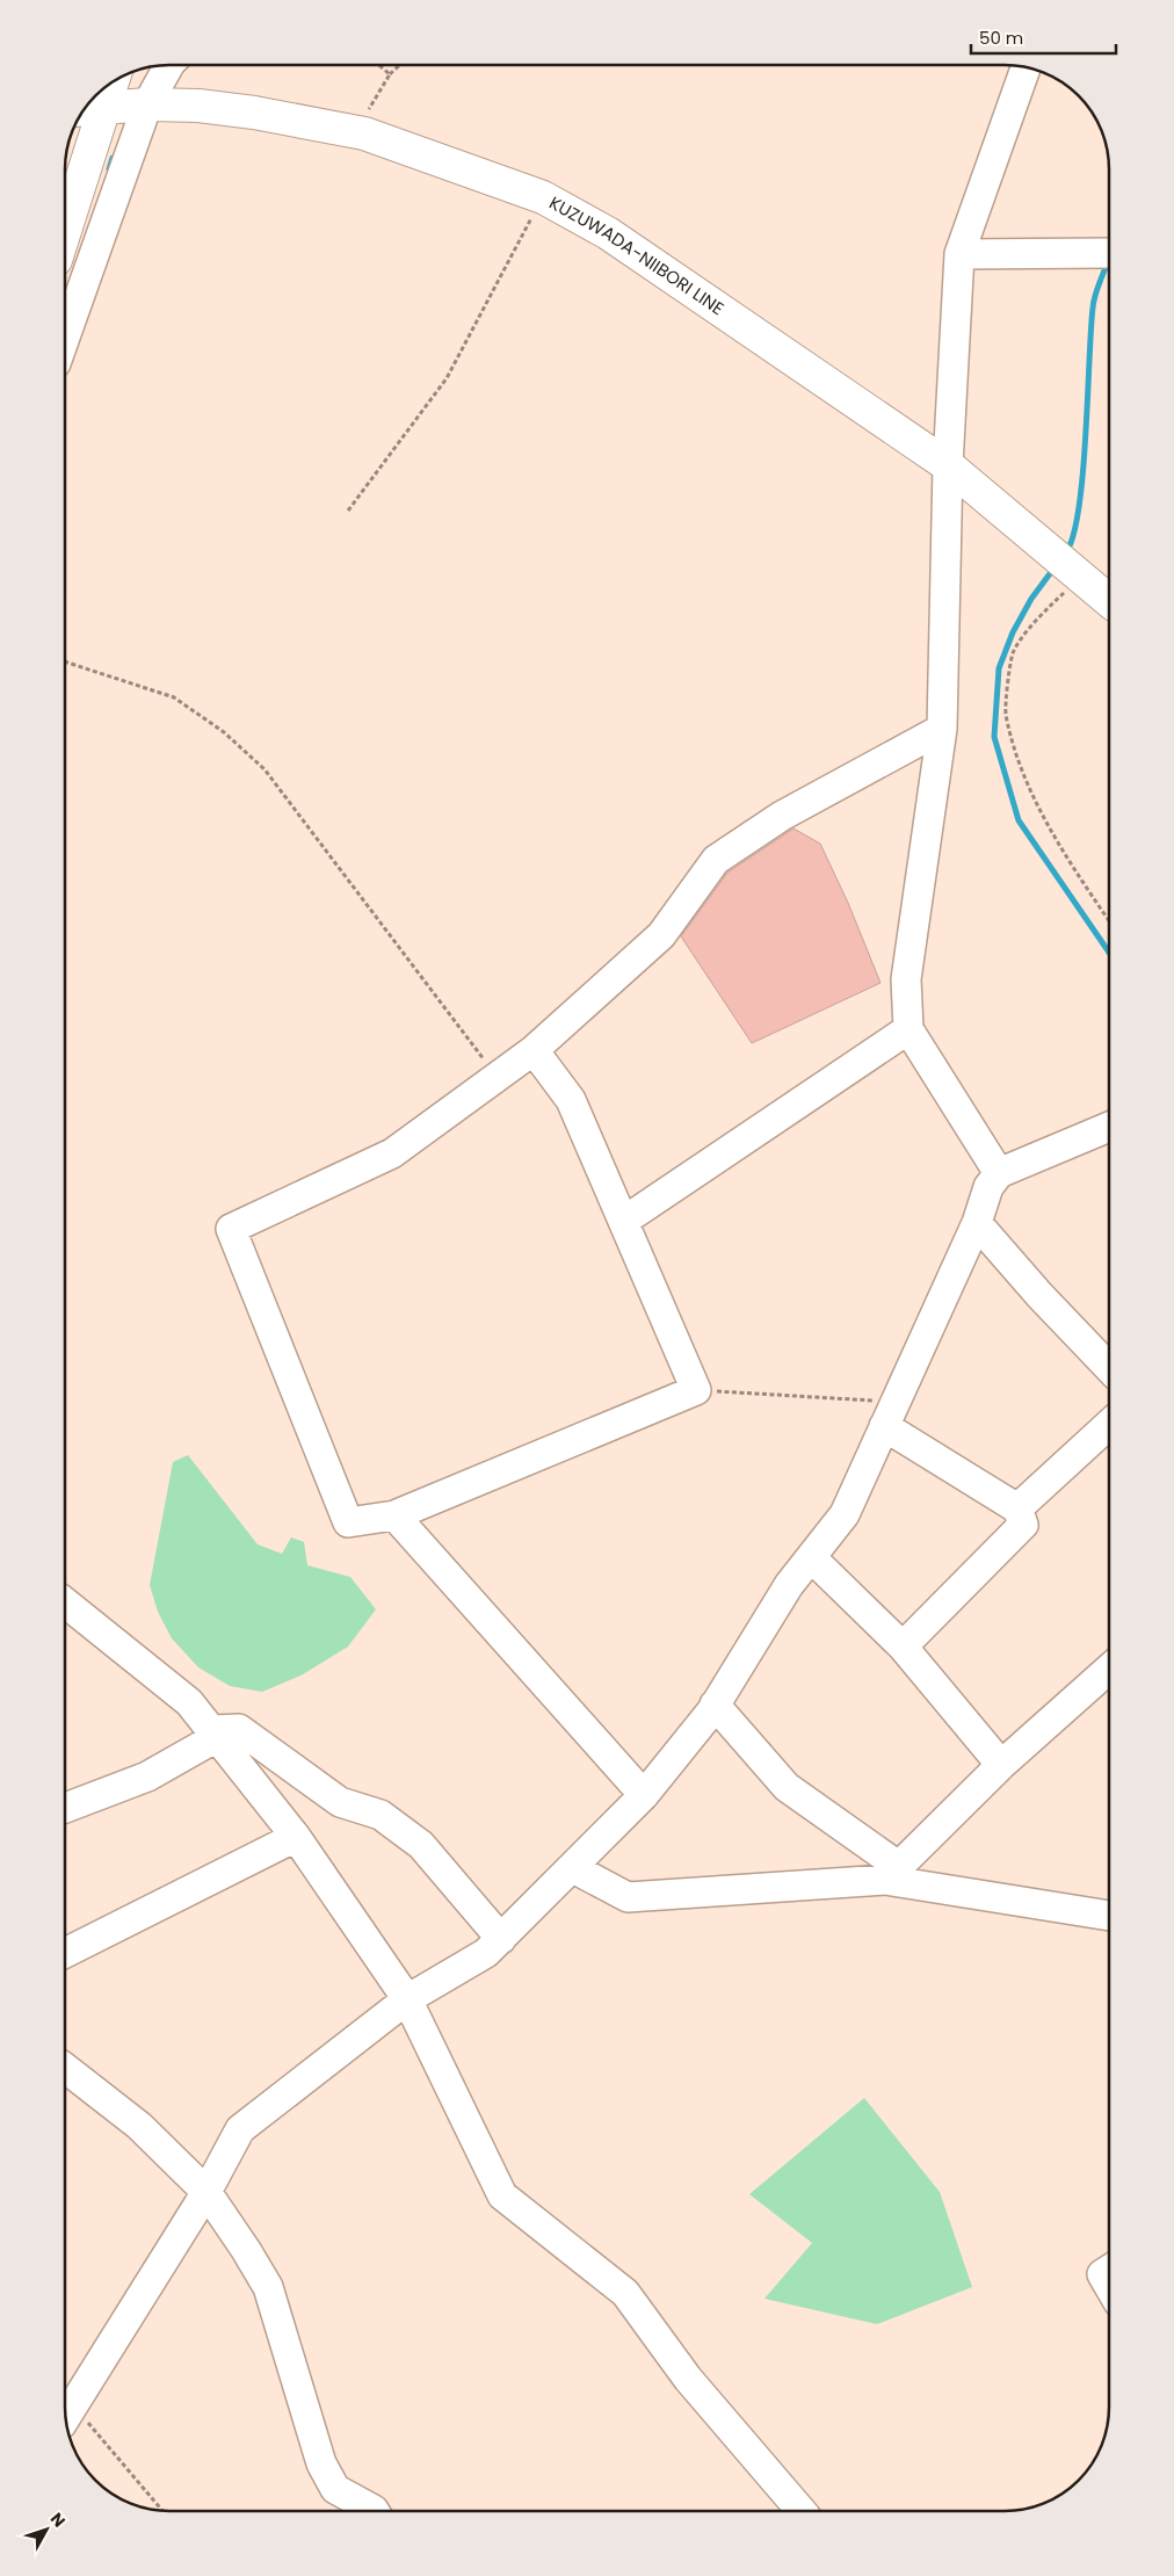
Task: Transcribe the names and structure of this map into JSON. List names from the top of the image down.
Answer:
{
  "streets": {
    "main road": ["KUZUWADA-NIIBORI LINE"]
  },
  "scale_bar": "50 m",
  "north": "top right"
}
